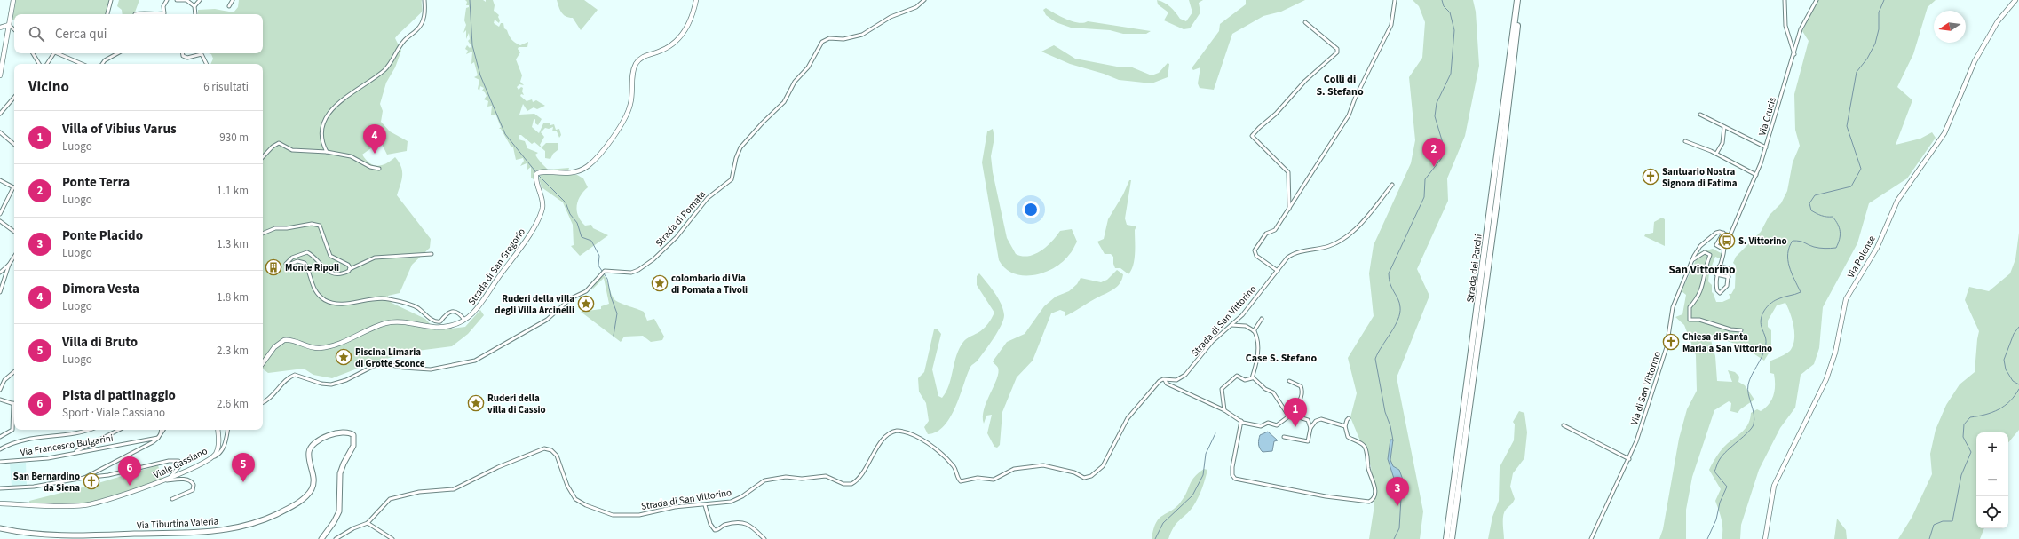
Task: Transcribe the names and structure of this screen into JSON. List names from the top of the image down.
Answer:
{
  "streets": {
    "highway": ["Strada dei Parchi"],
    "main road": ["Via Tiburtina Valeria"],
    "street": [
      "Via Crucis",
      "Strada di Pomata",
      "Via Polense",
      "Strada di San Gregorio",
      "Strada di San Vittorino",
      "Via di San Vittorino",
      "Via Francesco Bulgarini",
      "Viale Cassiano"
    ]
  },
  "districts": ["Colli di S. Stefano", "San Vittorino", "Case S. Stefano"],
  "places": {
    "church": ["Santuario Nostra Signora di Fatima", "Chiesa di Santa Maria a San Vittorino", "San Bernardino da Siena"],
    "bus stop": ["S. Vittorino"],
    "building": ["Monte Ripoli"],
    "place": [
      "colombario di Via di Pomata a Tivoli",
      "Ruderi della villa degli Villa Arcinelli",
      "Piscina Limaria di Grotte Sconce",
      "Ruderi della villa di Cassio"
    ]
  },
  "north": "left",
  "page": {
    "search": "Cerca qui",
    "heading": ["Vicino", "6 risultati"],
    "list": [
      {
        "mark": "1",
        "name": "Villa of Vibius Varus",
        "note": "Luogo",
        "value": "930 m"
      },
      {
        "mark": "2",
        "name": "Ponte Terra",
        "note": "Luogo",
        "value": "1.1 km"
      },
      {
        "mark": "3",
        "name": "Ponte Placido",
        "note": "Luogo",
        "value": "1.3 km"
      },
      {
        "mark": "4",
        "name": "Dimora Vesta",
        "note": "Luogo",
        "value": "1.8 km"
      },
      {
        "mark": "5",
        "name": "Villa di Bruto",
        "note": "Luogo",
        "value": "2.3 km"
      },
      {
        "mark": "6",
        "name": "Pista di pattinaggio",
        "note": "Sport · Viale Cassiano",
        "value": "2.6 km"
      }
    ],
    "pins": [
      "4",
      "2",
      "1",
      "5",
      "6",
      "3"
    ],
    "map_buttons": ["+", "−"]
  }
}
